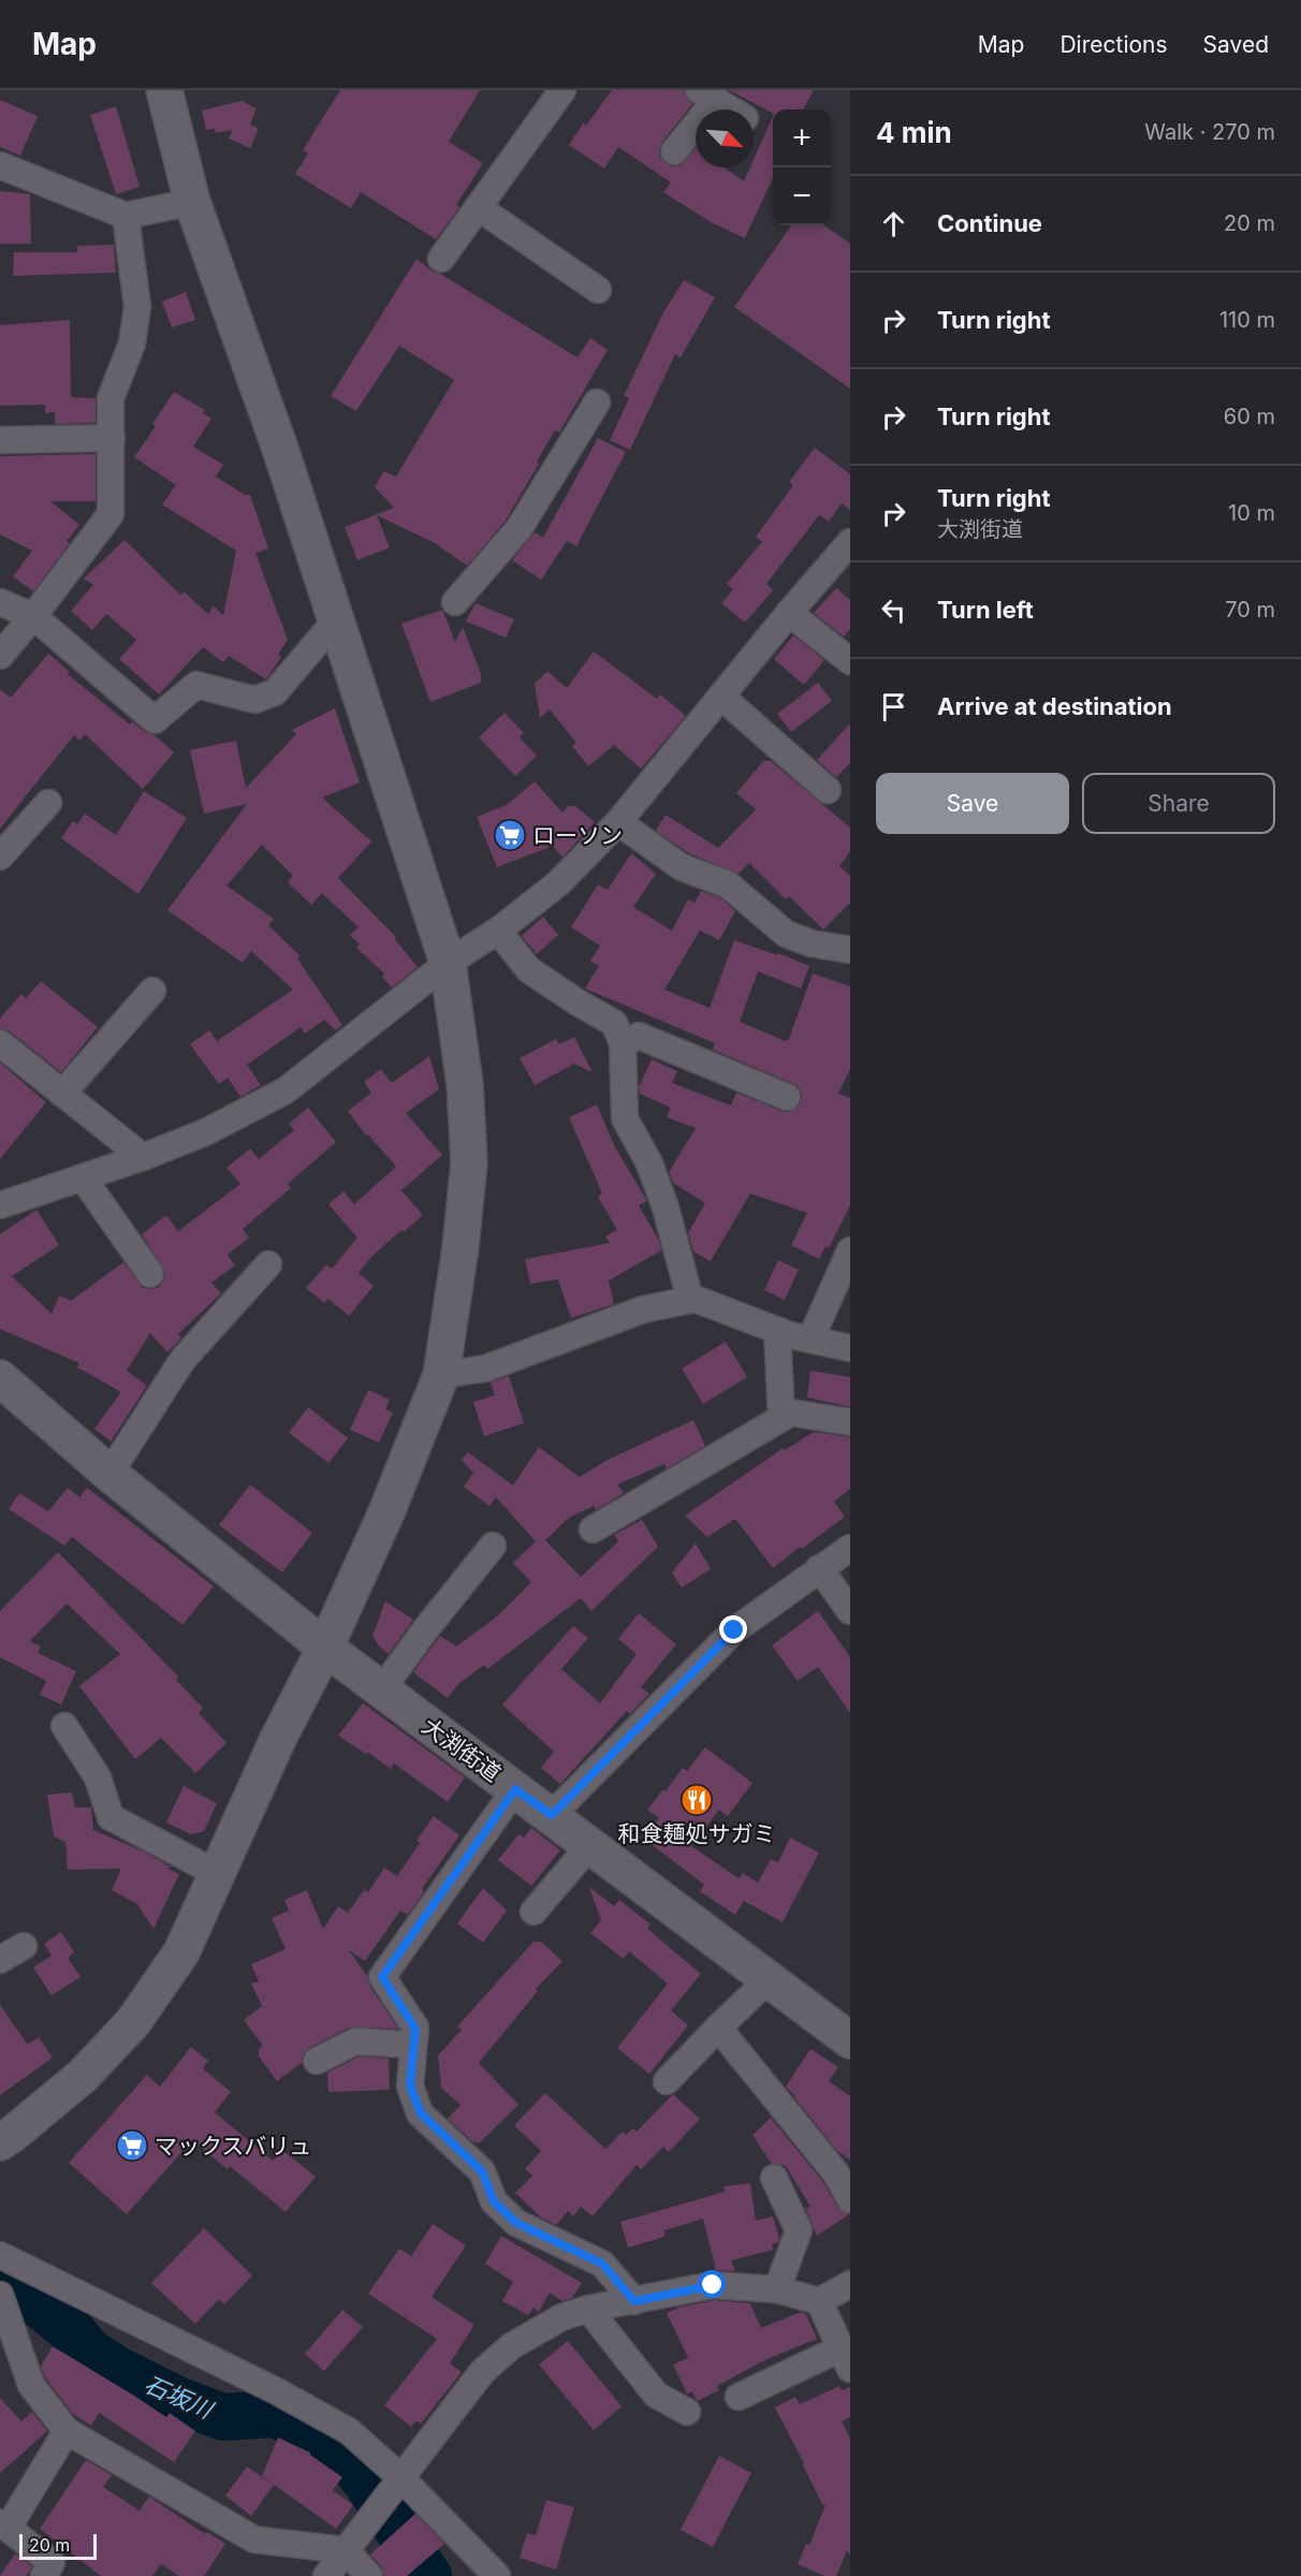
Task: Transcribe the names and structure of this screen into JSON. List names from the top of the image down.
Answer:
{
  "streets": {
    "street": ["大渕街道"]
  },
  "water": ["石坂川"],
  "places": {
    "supermarket": ["ローソン", "マックスバリュ"],
    "restaurant": ["和食麺処サガミ"]
  },
  "scale_bar": "20 m",
  "north": "bottom right",
  "page": {
    "header": "Map",
    "nav": ["Map", "Directions", "Saved"],
    "heading": ["4 min", "Walk · 270 m"],
    "map_buttons": ["+", "−"],
    "list": [
      ["Continue", "20 m"],
      ["Turn right", "110 m"],
      ["Turn right", "60 m"],
      ["Turn right", "大渕街道", "10 m"],
      ["Turn left", "70 m"],
      "Arrive at destination"
    ],
    "buttons": ["Save", "Share"],
    "scale": "20 m"
  }
}
